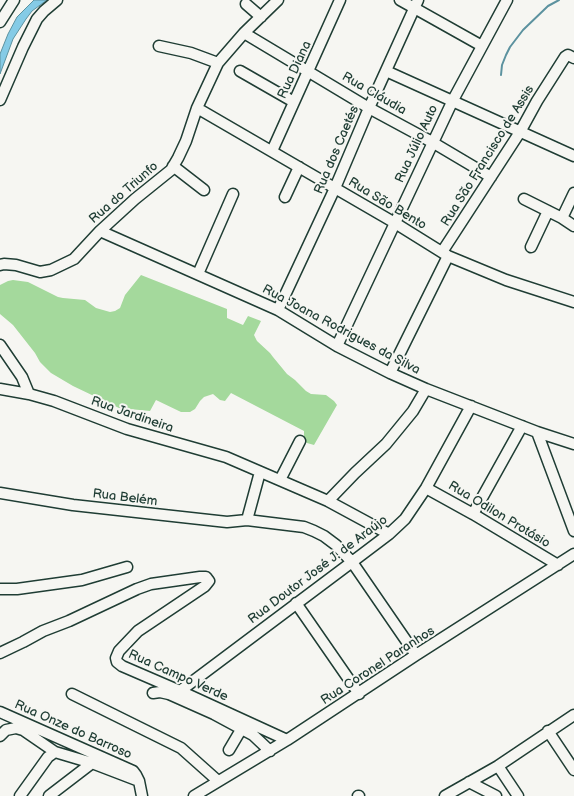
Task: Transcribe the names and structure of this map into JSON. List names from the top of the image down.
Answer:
{
  "streets": {
    "street": [
      "Rua Diana",
      "Rua Cláudia",
      "Rua Júlio Auto",
      "Rua dos Caetés",
      "Rua São Francisco de Assis",
      "Rua do Triunfo",
      "Rua São Bento",
      "Rua Joana Rodrigues da Silva",
      "Rua Jardineira",
      "Rua Belém",
      "Rua Odilon Protásio",
      "Rua Doutor José J. de Araújo",
      "Rua Coronel Paranhos",
      "Rua Campo Verde",
      "Rua Onze do Barroso"
    ]
  },
  "crossings": [
    ["Rua Diana", "Rua Cláudia"],
    ["Rua Diana", "Rua São Bento"],
    ["Rua Cláudia", "Rua Júlio Auto"],
    ["Rua Cláudia", "Rua dos Caetés"],
    ["Rua Cláudia", "Rua São Francisco de Assis"],
    ["Rua Cláudia", "Rua do Triunfo"],
    ["Rua Júlio Auto", "Rua São Bento"],
    ["Rua Júlio Auto", "Rua Joana Rodrigues da Silva"],
    ["Rua dos Caetés", "Rua São Bento"],
    ["Rua dos Caetés", "Rua Joana Rodrigues da Silva"],
    ["Rua São Francisco de Assis", "Rua São Bento"],
    ["Rua São Francisco de Assis", "Rua Joana Rodrigues da Silva"],
    ["Rua do Triunfo", "Rua São Bento"],
    ["Rua do Triunfo", "Rua Joana Rodrigues da Silva"],
    ["Rua Joana Rodrigues da Silva", "Rua Doutor José J. de Araújo"],
    ["Rua Jardineira", "Rua Doutor José J. de Araújo"],
    ["Rua Belém", "Rua Doutor José J. de Araújo"],
    ["Rua Belém", "Rua Coronel Paranhos"],
    ["Rua Odilon Protásio", "Rua Doutor José J. de Araújo"],
    ["Rua Odilon Protásio", "Rua Coronel Paranhos"],
    ["Rua Doutor José J. de Araújo", "Rua Campo Verde"],
    ["Rua Coronel Paranhos", "Rua Campo Verde"]
  ]
}
